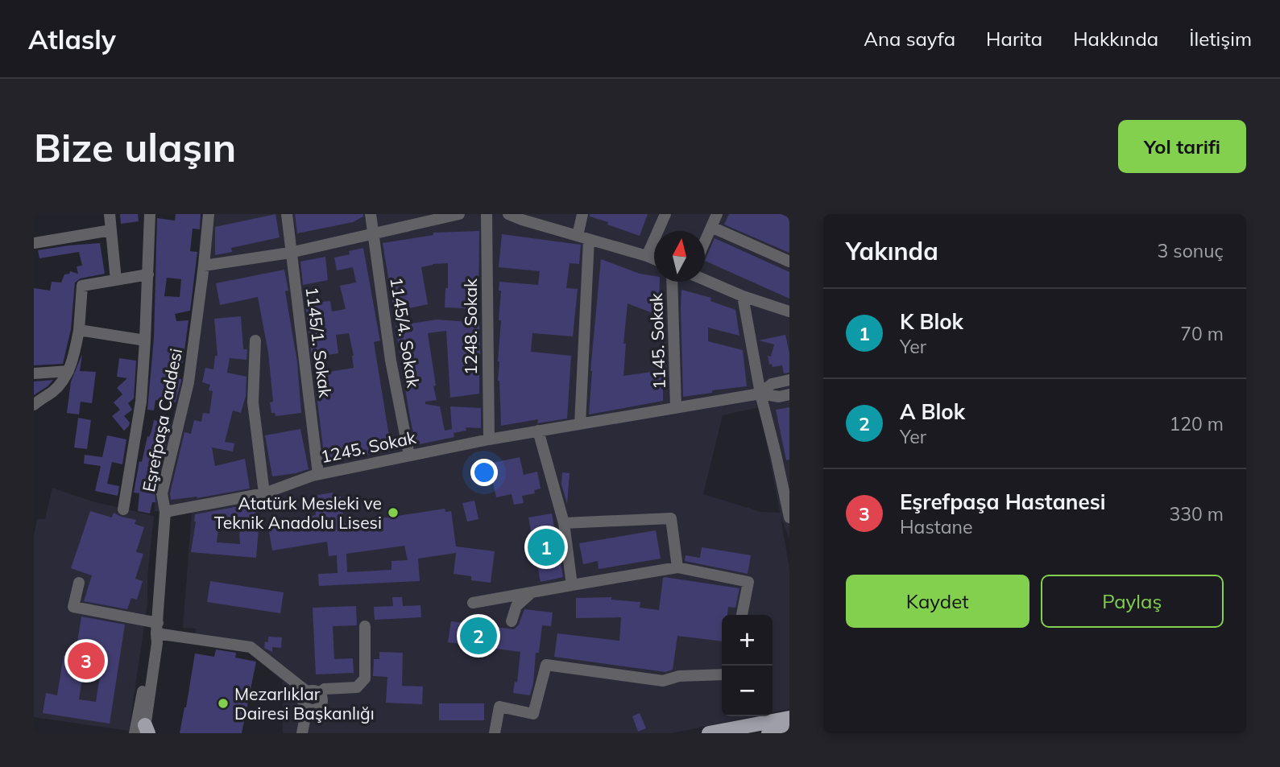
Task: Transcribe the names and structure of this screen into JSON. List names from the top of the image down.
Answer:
{
  "streets": {
    "street": [
      "1248. Sokak",
      "1145/4. Sokak",
      "1145. Sokak",
      "1145/1. Sokak",
      "Eşrefpaşa Caddesi",
      "1245. Sokak"
    ]
  },
  "crossings": [
    ["1248. Sokak", "1245. Sokak"],
    ["1145/4. Sokak", "1245. Sokak"],
    ["1145. Sokak", "1245. Sokak"],
    ["1145/1. Sokak", "1245. Sokak"],
    ["Eşrefpaşa Caddesi", "1245. Sokak"]
  ],
  "places": ["Atatürk Mesleki ve Teknik Anadolu Lisesi", "Mezarlıklar Dairesi Başkanlığı"],
  "north": "top",
  "page": {
    "header": "Atlasly",
    "nav": [
      "Ana sayfa",
      "Harita",
      "Hakkında",
      "İletişim"
    ],
    "buttons": [
      "Yol tarifi",
      ["Kaydet", "Paylaş"]
    ],
    "title": "Bize ulaşın",
    "heading": ["Yakında", "3 sonuç"],
    "list": [
      {
        "mark": "1",
        "name": "K Blok",
        "note": "Yer",
        "value": "70 m"
      },
      {
        "mark": "2",
        "name": "A Blok",
        "note": "Yer",
        "value": "120 m"
      },
      {
        "mark": "3",
        "name": "Eşrefpaşa Hastanesi",
        "note": "Hastane",
        "value": "330 m"
      }
    ],
    "pins": ["1", "2", "3"],
    "map_buttons": ["+", "−"]
  }
}
